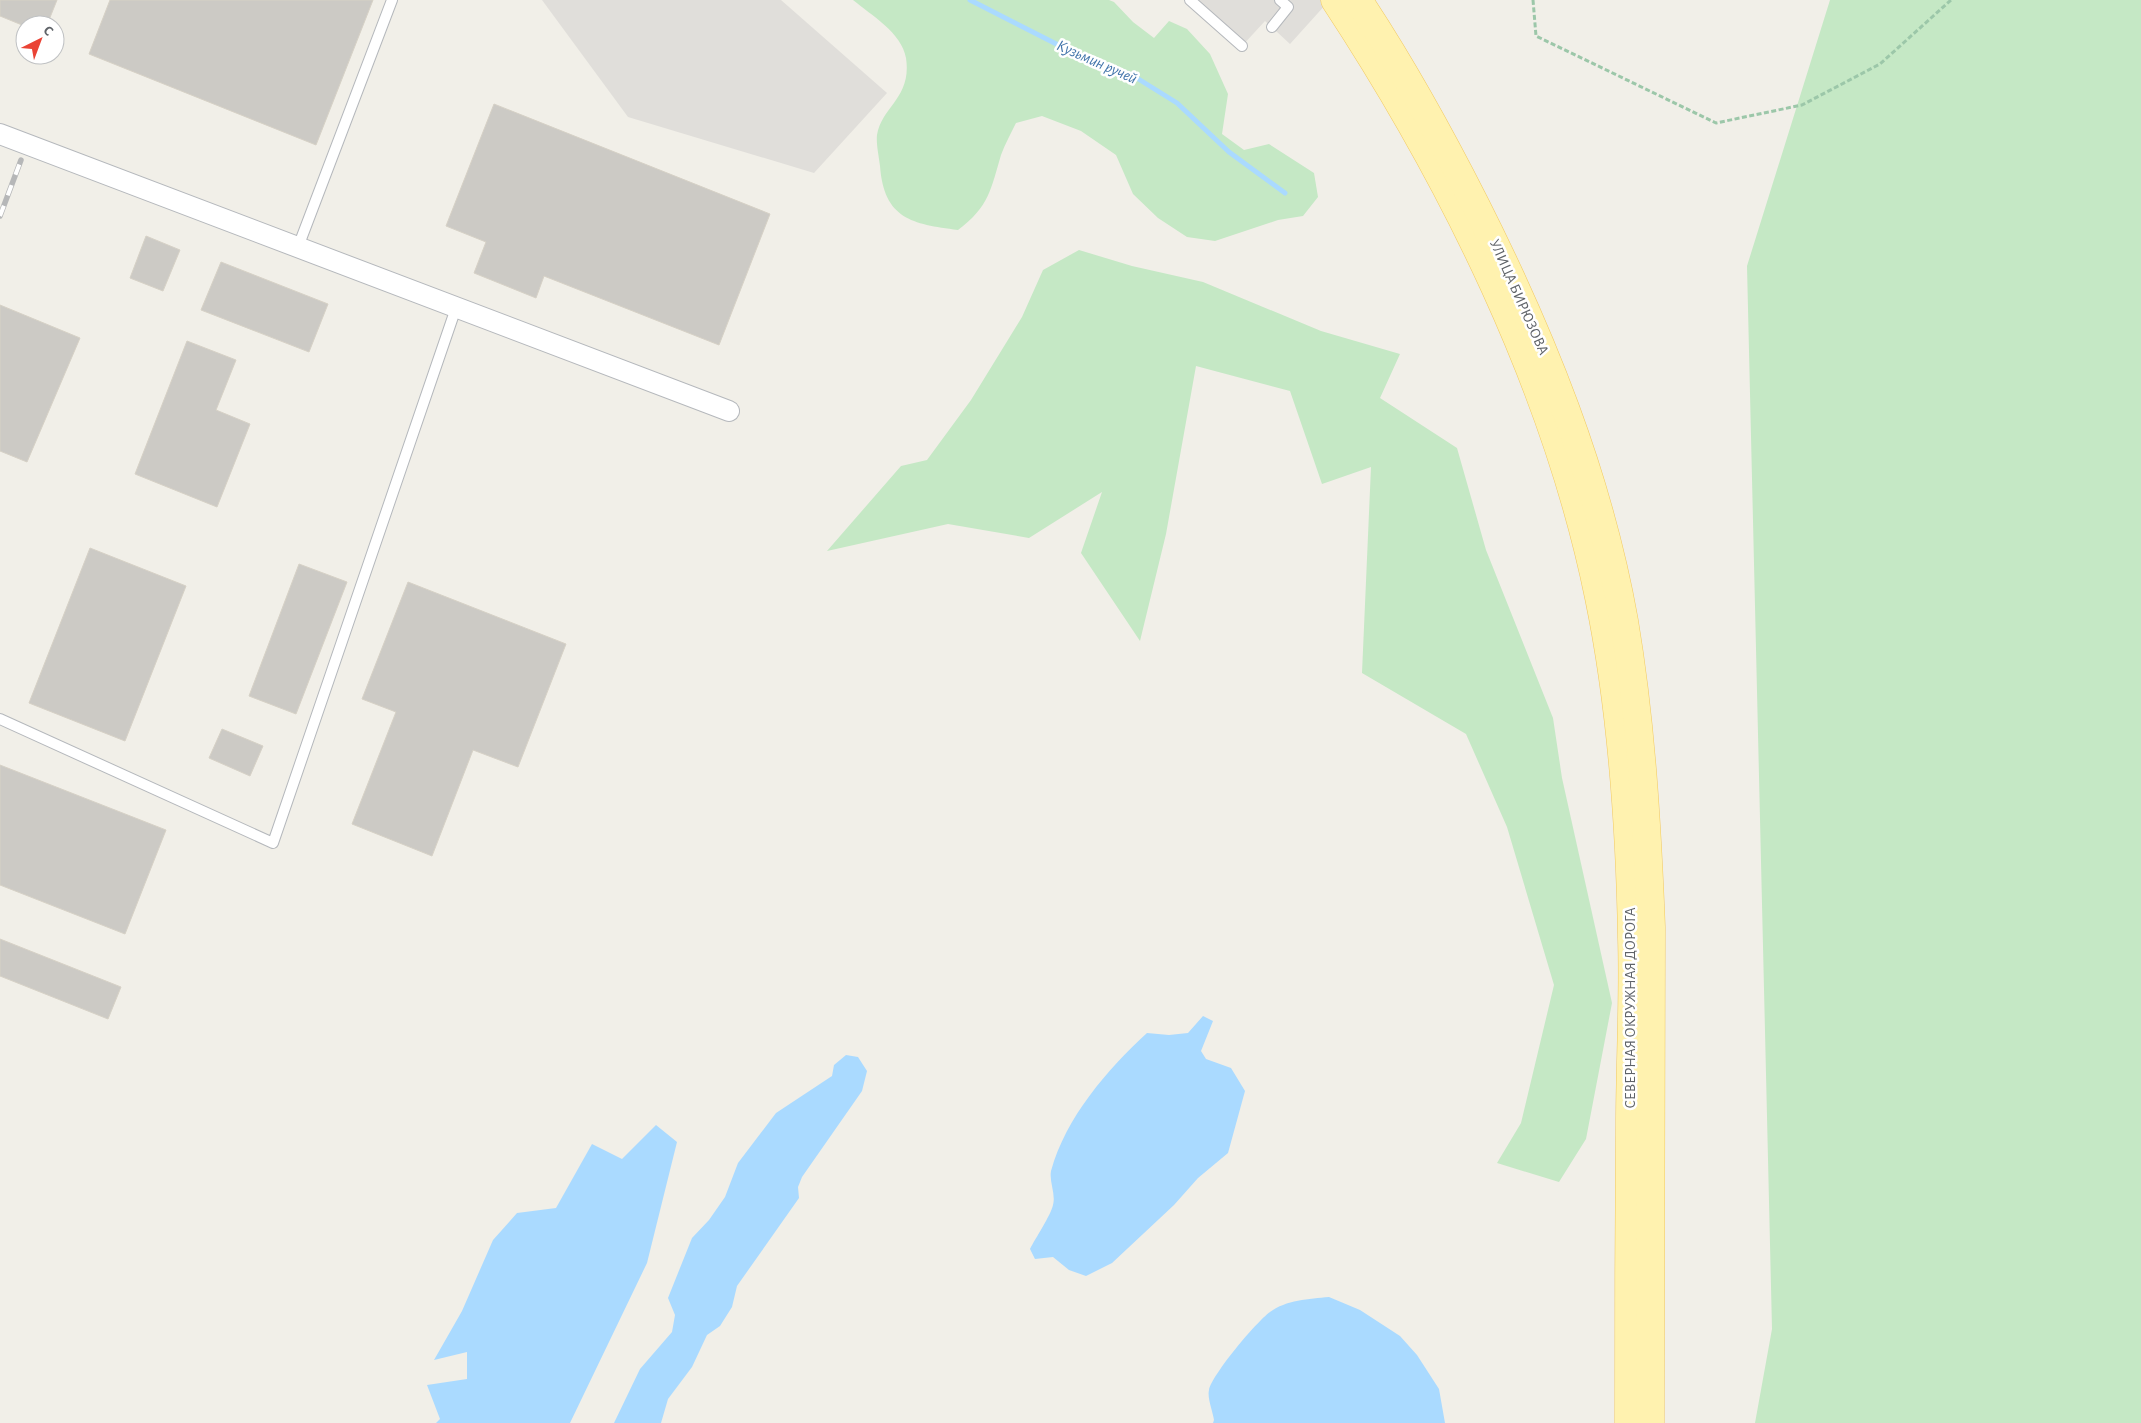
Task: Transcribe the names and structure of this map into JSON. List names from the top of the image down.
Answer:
{
  "streets": {
    "main road": ["УЛИЦА БИРЮЗОВА", "СЕВЕРНАЯ ОКРУЖНАЯ ДОРОГА"]
  },
  "crossings": [
    ["УЛИЦА БИРЮЗОВА", "СЕВЕРНАЯ ОКРУЖНАЯ ДОРОГА"]
  ],
  "water": ["Кузьмин ручей"],
  "north": "top right"
}
